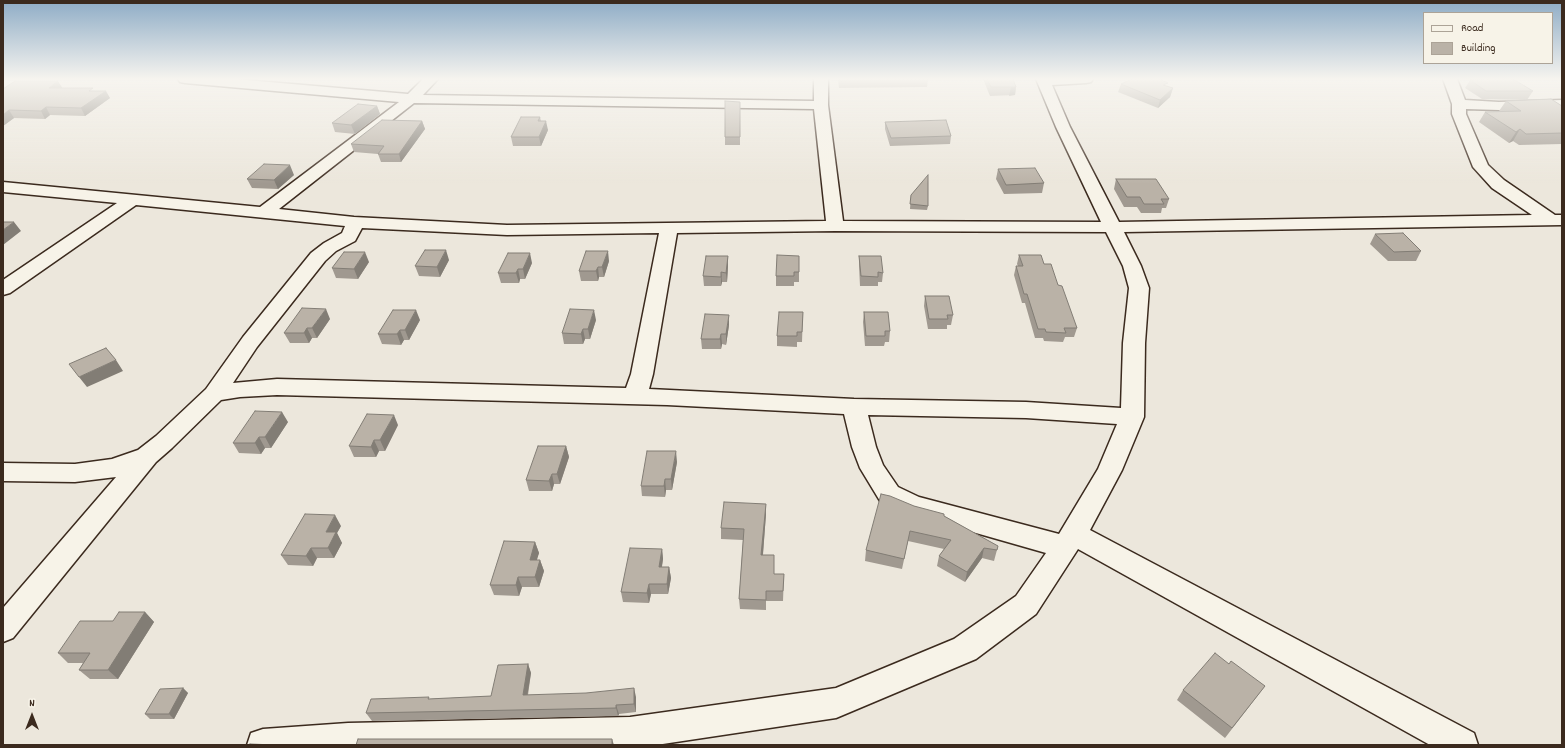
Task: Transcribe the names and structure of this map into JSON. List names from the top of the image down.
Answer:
{
  "legend": ["Road", "Building"],
  "north": "top"
}
